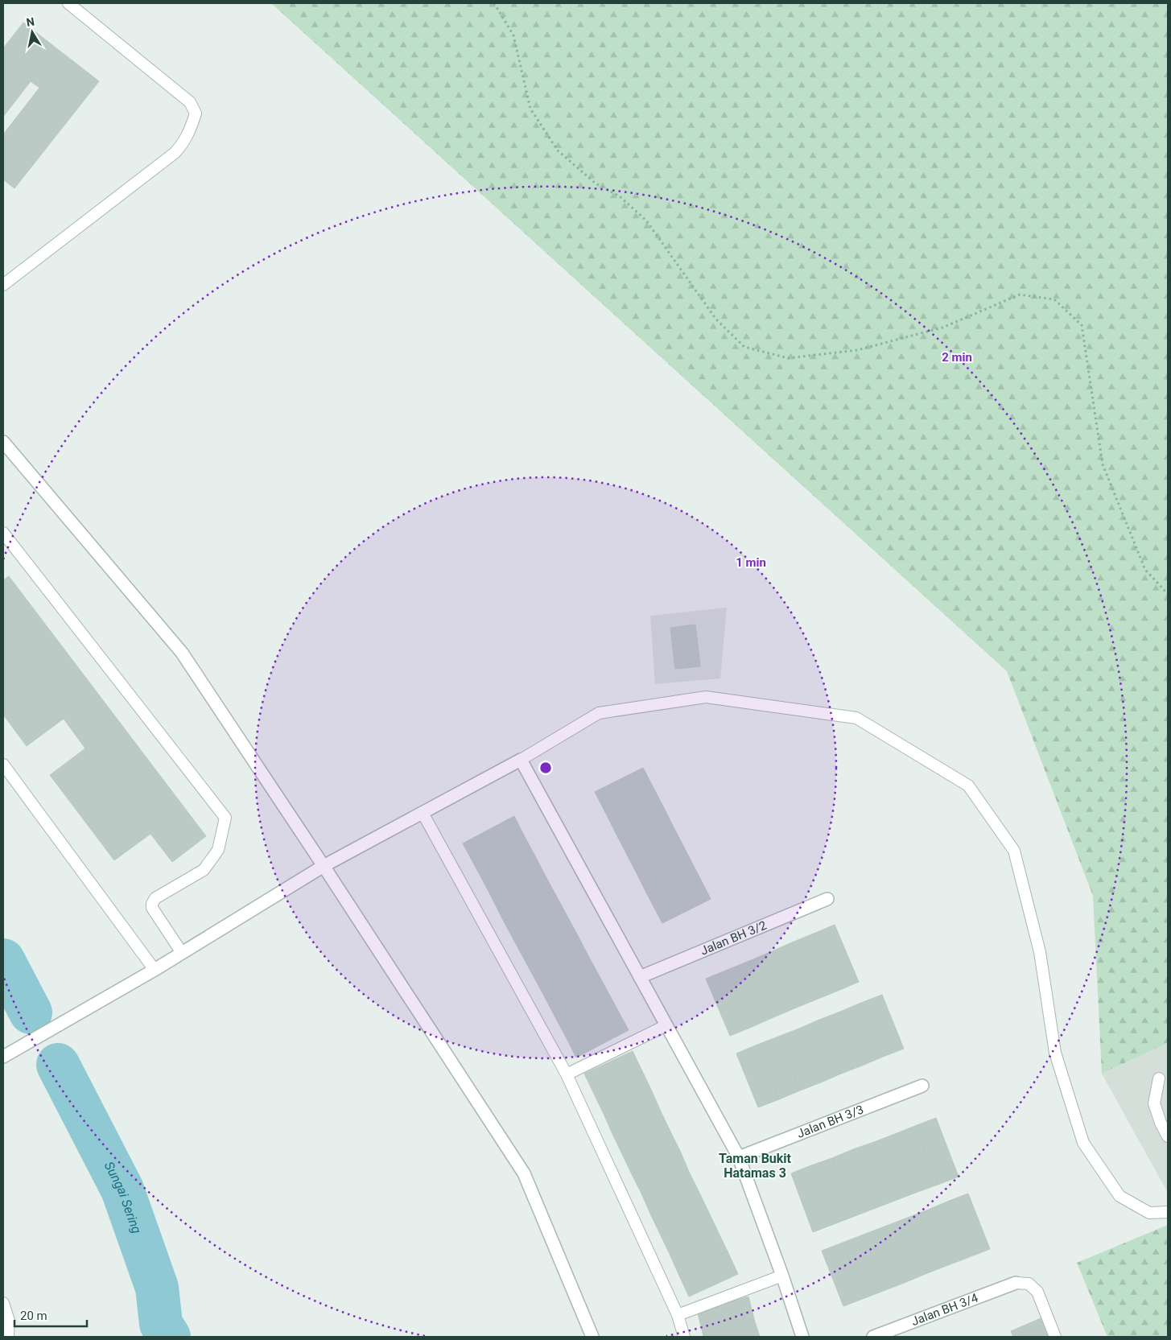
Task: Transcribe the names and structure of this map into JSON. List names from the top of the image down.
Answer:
{
  "streets": {
    "street": ["Jalan BH 3/2", "Jalan BH 3/3", "Jalan BH 3/4"]
  },
  "districts": ["Taman Bukit Hatamas 3"],
  "water": ["Sungai Sering"],
  "scale_bar": "20 m",
  "north": "top",
  "rings": ["2 min", "1 min"]
}
